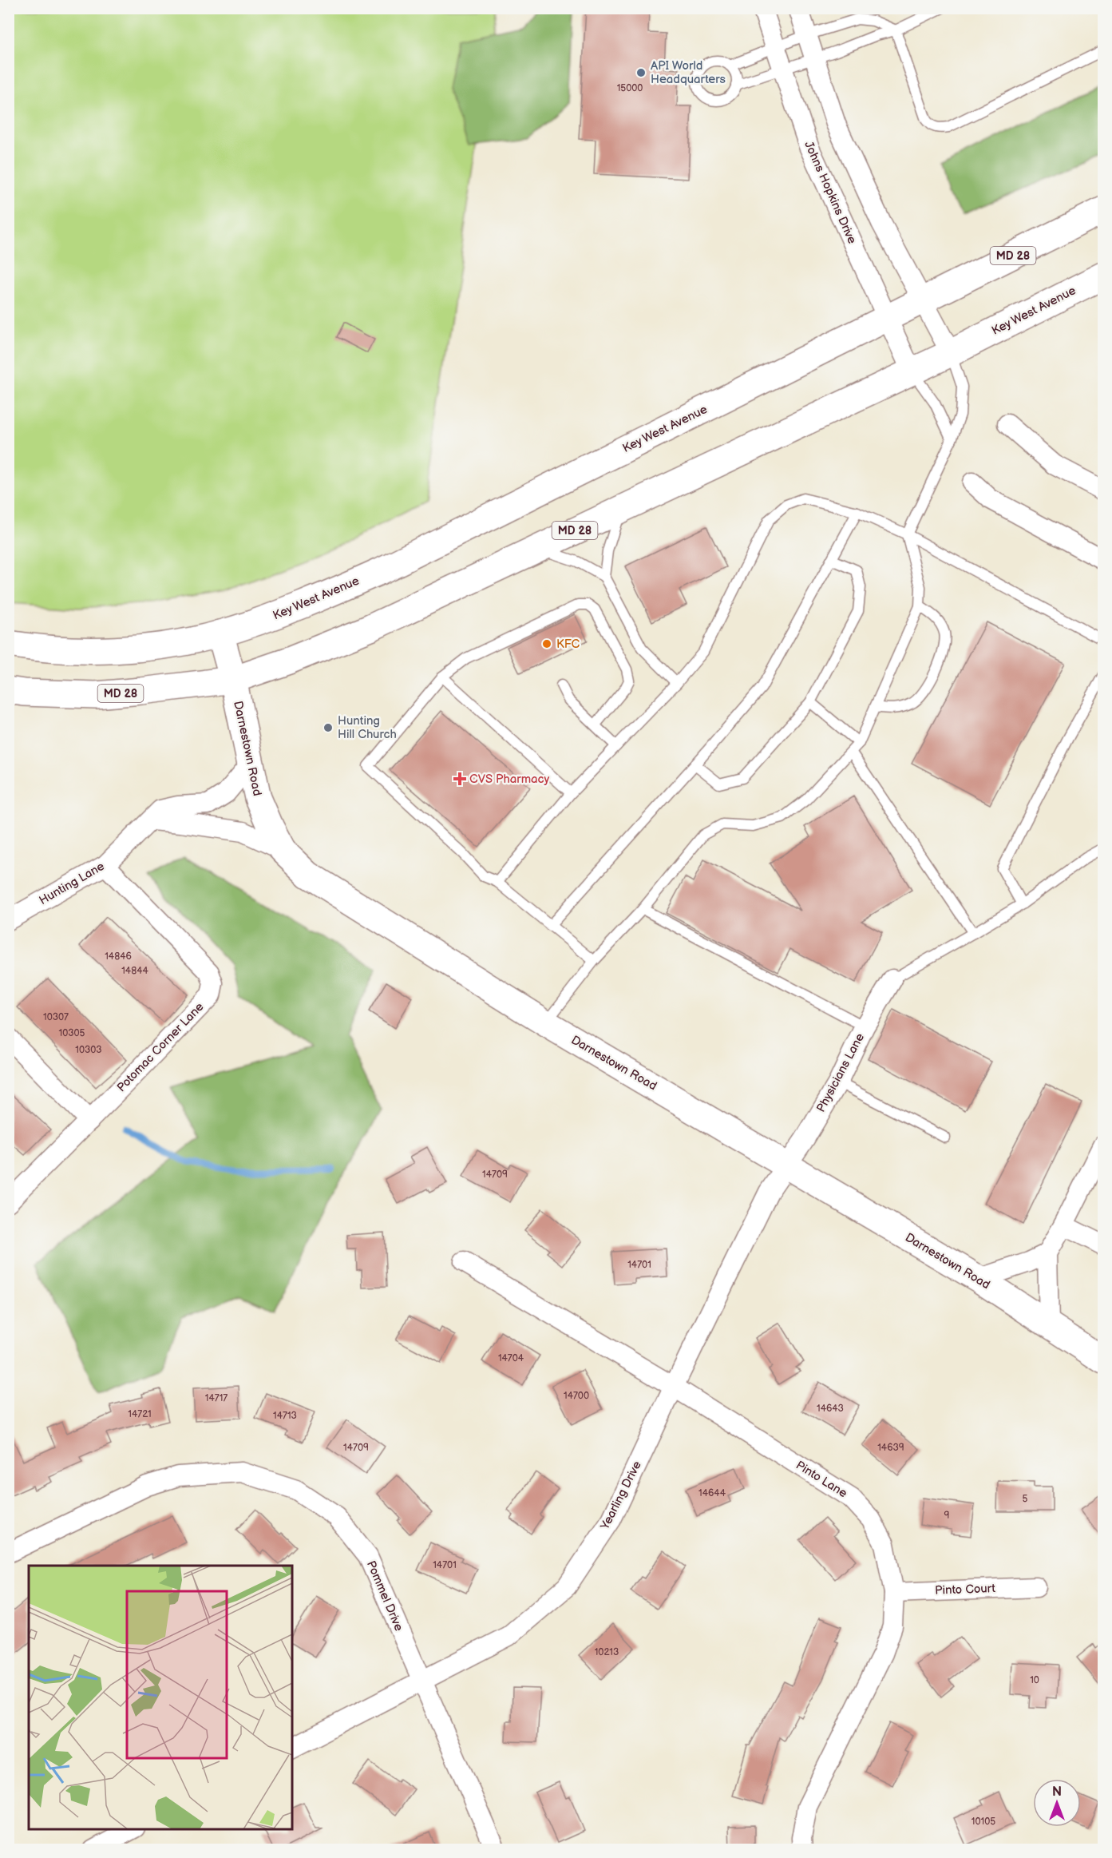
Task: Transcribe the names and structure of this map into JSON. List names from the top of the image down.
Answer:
{
  "streets": {
    "main road": ["MD 28", "Key West Avenue", "Darnestown Road"],
    "street": [
      "Johns Hopkins Drive",
      "Hunting Lane",
      "Potomac Corner Lane",
      "Physicians Lane",
      "Pinto Lane",
      "Yearling Drive",
      "Pinto Court",
      "Pommel Drive"
    ]
  },
  "crossings": [
    ["Johns Hopkins Drive", "Key West Avenue"],
    ["MD 28", "Key West Avenue"],
    ["MD 28", "Darnestown Road"],
    ["Key West Avenue", "Darnestown Road"],
    ["Darnestown Road", "Hunting Lane"],
    ["Darnestown Road", "Physicians Lane"],
    ["Darnestown Road", "Yearling Drive"],
    ["Hunting Lane", "Potomac Corner Lane"],
    ["Physicians Lane", "Yearling Drive"],
    ["Pinto Lane", "Yearling Drive"],
    ["Pinto Lane", "Pinto Court"],
    ["Yearling Drive", "Pommel Drive"]
  ],
  "places": {
    "other": ["API World Headquarters", "KFC", "Hunting Hill Church"],
    "health": ["CVS Pharmacy"]
  },
  "house_numbers": [
    "15000",
    "14846",
    "14844",
    "10307",
    "10305",
    "10303",
    "14709",
    "14701",
    "14704",
    "14700",
    "14717",
    "14643",
    "14721",
    "14713",
    "14709",
    "14639",
    "14644",
    "5",
    "9",
    "14701",
    "10213",
    "10",
    "10105"
  ],
  "north": "top"
}
